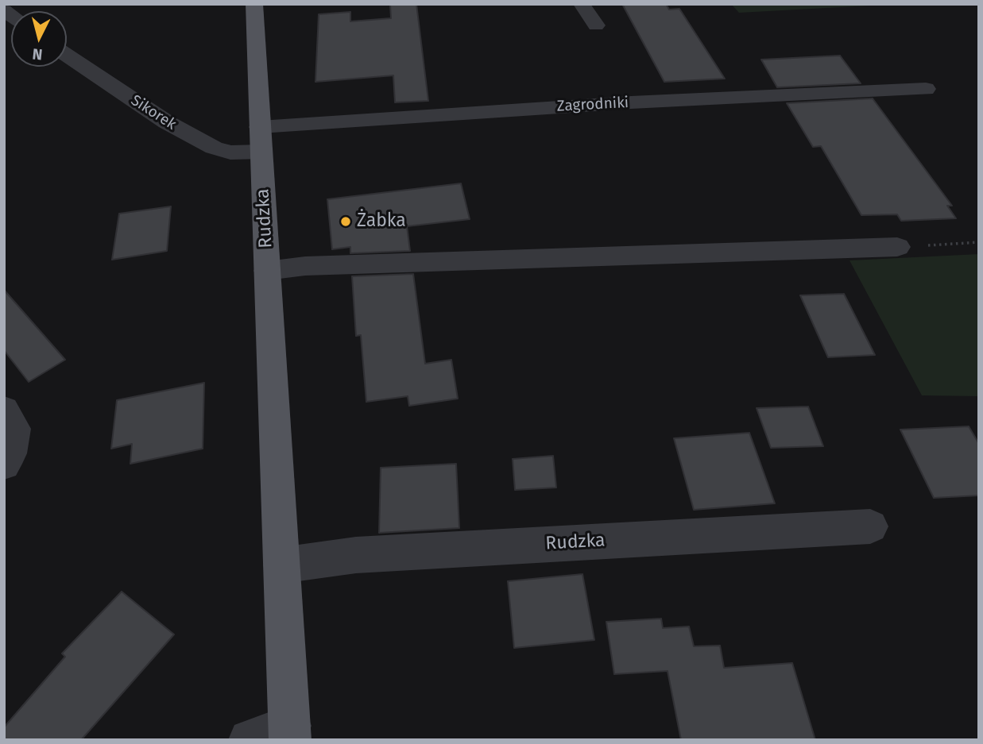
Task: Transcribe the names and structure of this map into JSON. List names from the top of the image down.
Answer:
{
  "streets": {
    "main road": ["Rudzka"],
    "street": ["Zagrodniki", "Sikorek"]
  },
  "crossings": [
    ["Zagrodniki", "Sikorek"],
    ["Zagrodniki", "Rudzka"],
    ["Sikorek", "Rudzka"]
  ],
  "places": ["Żabka"],
  "north": "bottom"
}
